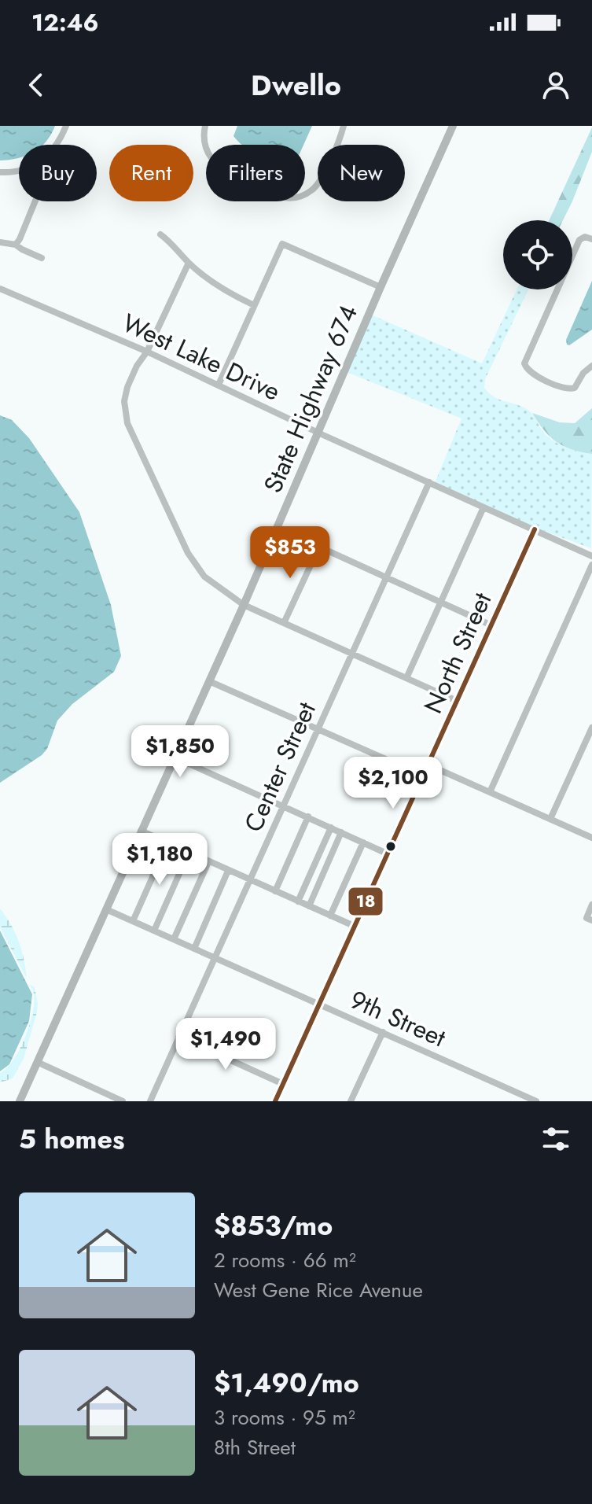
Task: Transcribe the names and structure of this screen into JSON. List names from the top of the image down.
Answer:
{
  "streets": {
    "main road": ["State Highway 674"],
    "street": [
      "West Lake Drive",
      "North Street",
      "Center Street",
      "9th Street"
    ]
  },
  "crossings": [
    ["West Lake Drive", "State Highway 674"],
    ["West Lake Drive", "North Street"],
    ["West Lake Drive", "Center Street"],
    ["State Highway 674", "9th Street"],
    ["North Street", "9th Street"],
    ["Center Street", "9th Street"]
  ],
  "lines": ["transit line 18"],
  "page": {
    "status": "12:46",
    "header": "Dwello",
    "chip": [
      "Buy",
      "Rent",
      "Filters",
      "New"
    ],
    "price": [
      "$853",
      "$1,850",
      "$2,100",
      "$1,180",
      "$1,490"
    ],
    "heading": "5 homes",
    "list": [
      {
        "name": "$853/mo",
        "note": "2 rooms · 66 m² · West Gene Rice Avenue"
      },
      {
        "name": "$1,490/mo",
        "note": "3 rooms · 95 m² · 8th Street"
      }
    ]
  }
}
